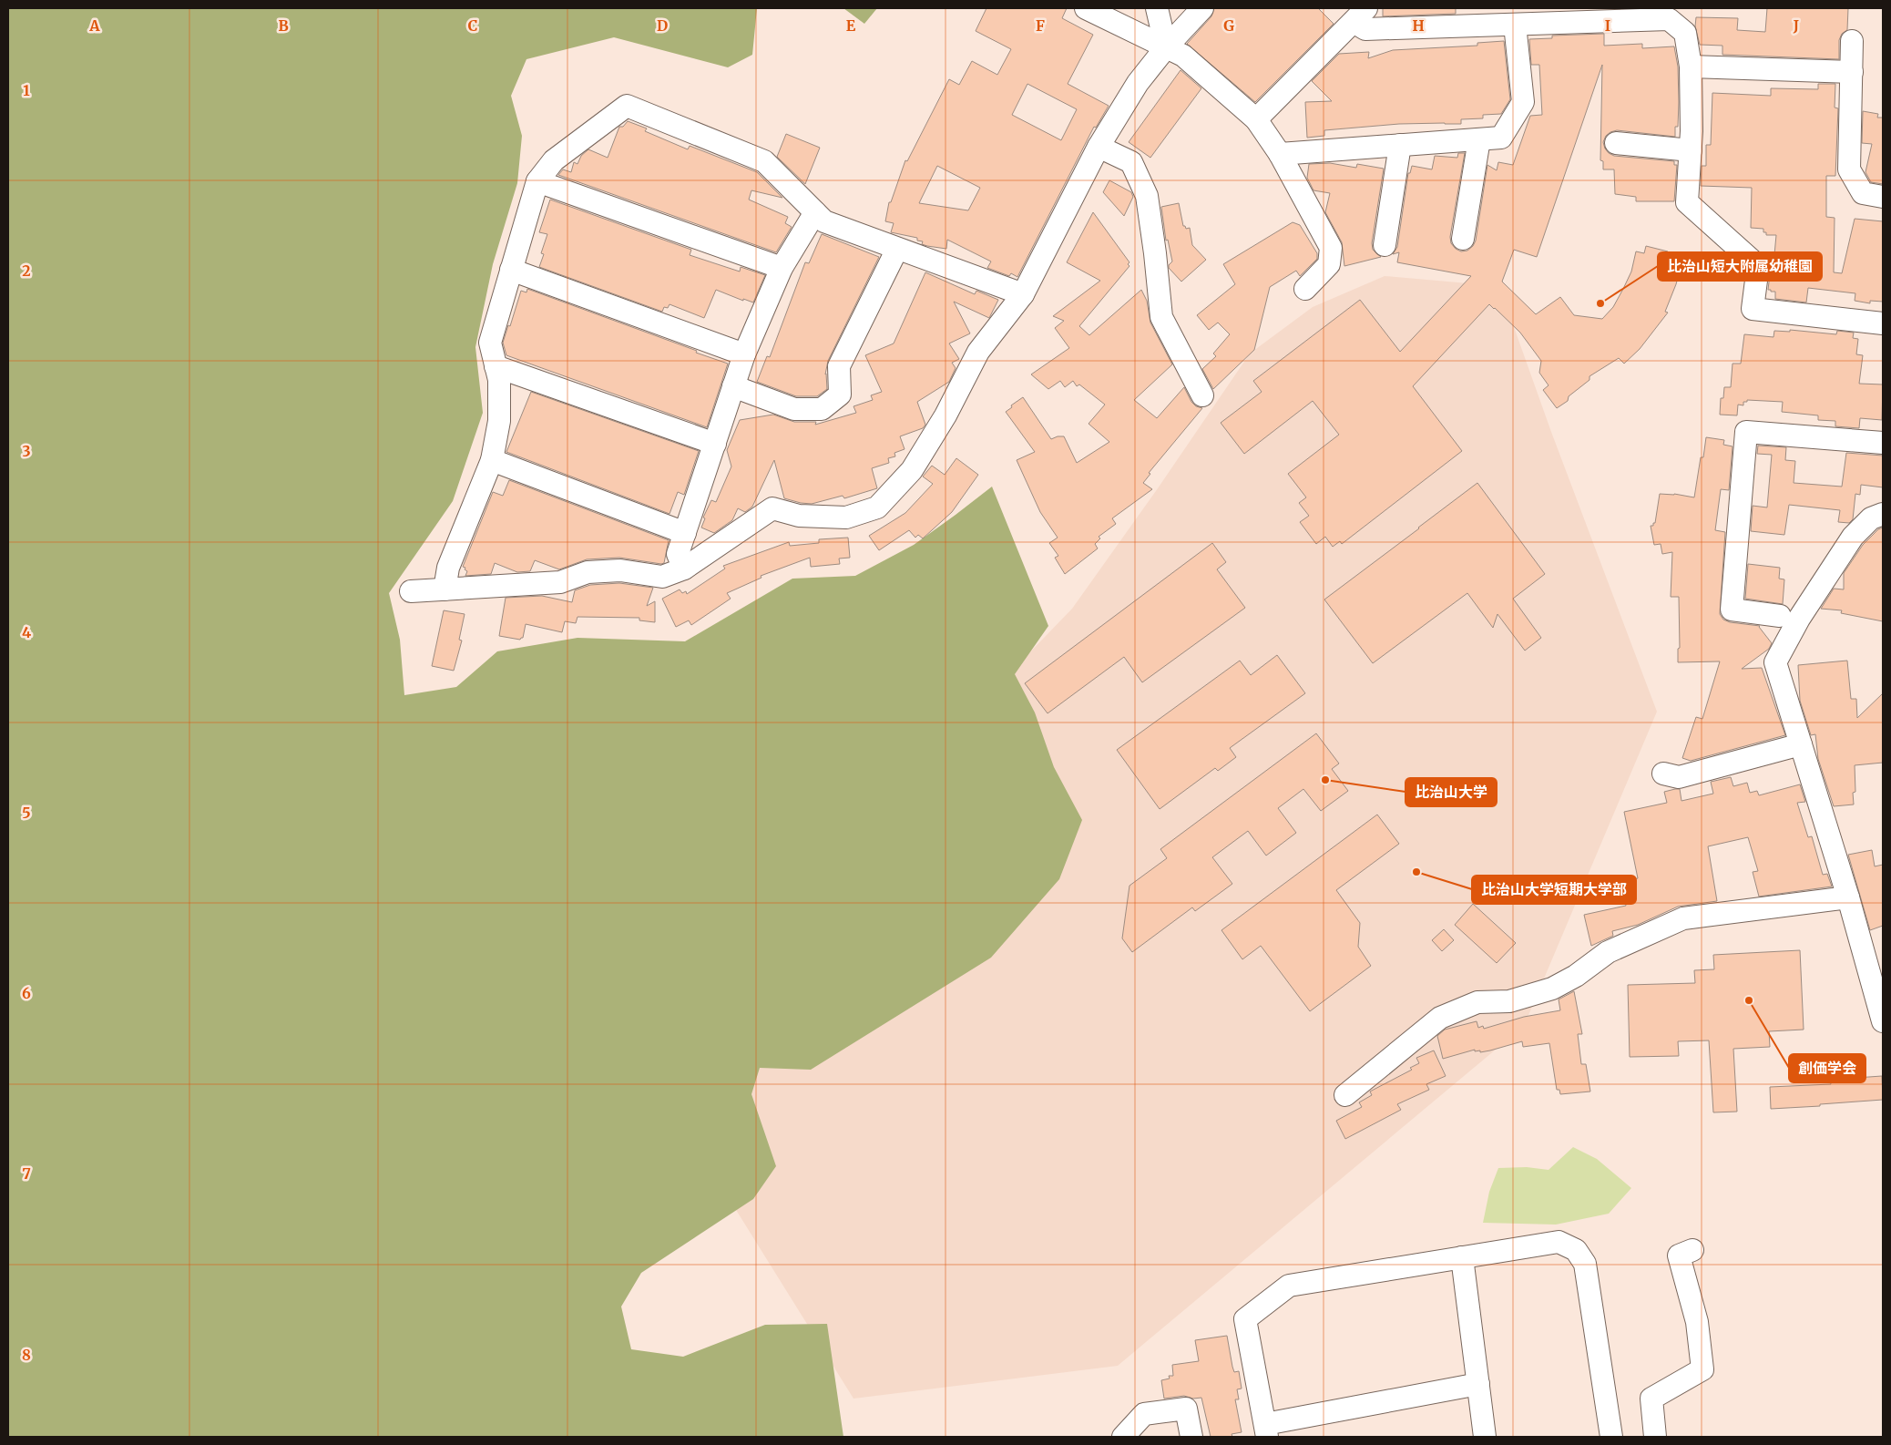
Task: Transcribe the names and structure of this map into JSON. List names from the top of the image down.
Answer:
{
  "places": [
    "比治山短大附属幼稚園",
    "比治山大学",
    "比治山大学短期大学部",
    "創価学会"
  ],
  "grid": {
    "columns": [
      "A",
      "B",
      "C",
      "D",
      "E",
      "F",
      "G",
      "H",
      "I",
      "J"
    ],
    "rows": [
      "1",
      "2",
      "3",
      "4",
      "5",
      "6",
      "7",
      "8"
    ]
  }
}
